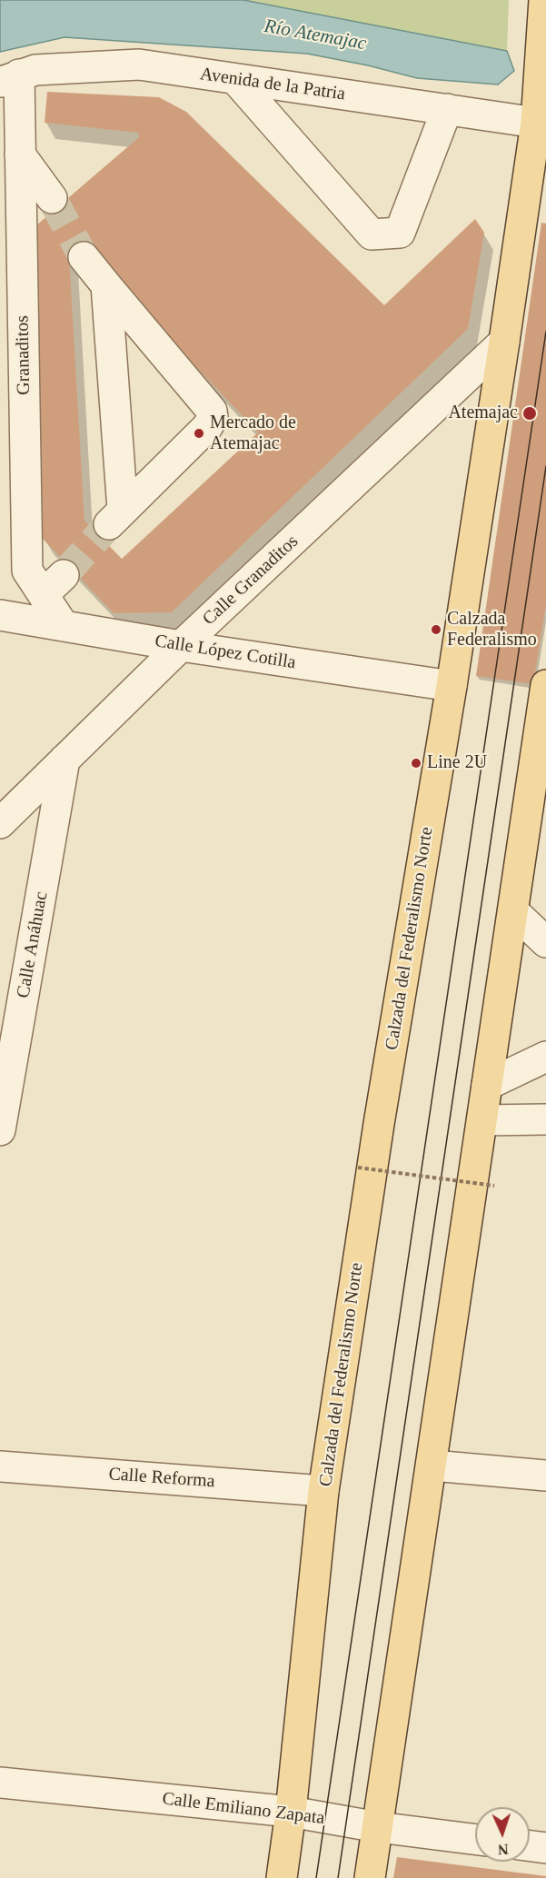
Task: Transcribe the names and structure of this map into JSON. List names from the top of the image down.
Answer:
{
  "streets": {
    "main road": ["Calzada del Federalismo Norte"],
    "street": [
      "Avenida de la Patria",
      "Granaditos",
      "Calle Granaditos",
      "Calle López Cotilla",
      "Calle Anáhuac",
      "Calle Reforma",
      "Calle Emiliano Zapata"
    ]
  },
  "crossings": [
    ["Avenida de la Patria", "Granaditos"],
    ["Avenida de la Patria", "Calzada del Federalismo Norte"],
    ["Granaditos", "Calle López Cotilla"],
    ["Calle Granaditos", "Calle López Cotilla"],
    ["Calle Granaditos", "Calzada del Federalismo Norte"],
    ["Calle Granaditos", "Calle Anáhuac"],
    ["Calle López Cotilla", "Calzada del Federalismo Norte"],
    ["Calzada del Federalismo Norte", "Calle Reforma"],
    ["Calzada del Federalismo Norte", "Calle Emiliano Zapata"]
  ],
  "water": ["Río Atemajac"],
  "places": [
    "Atemajac",
    "Mercado de Atemajac",
    "Calzada Federalismo",
    "Line 2U"
  ],
  "north": "bottom"
}
